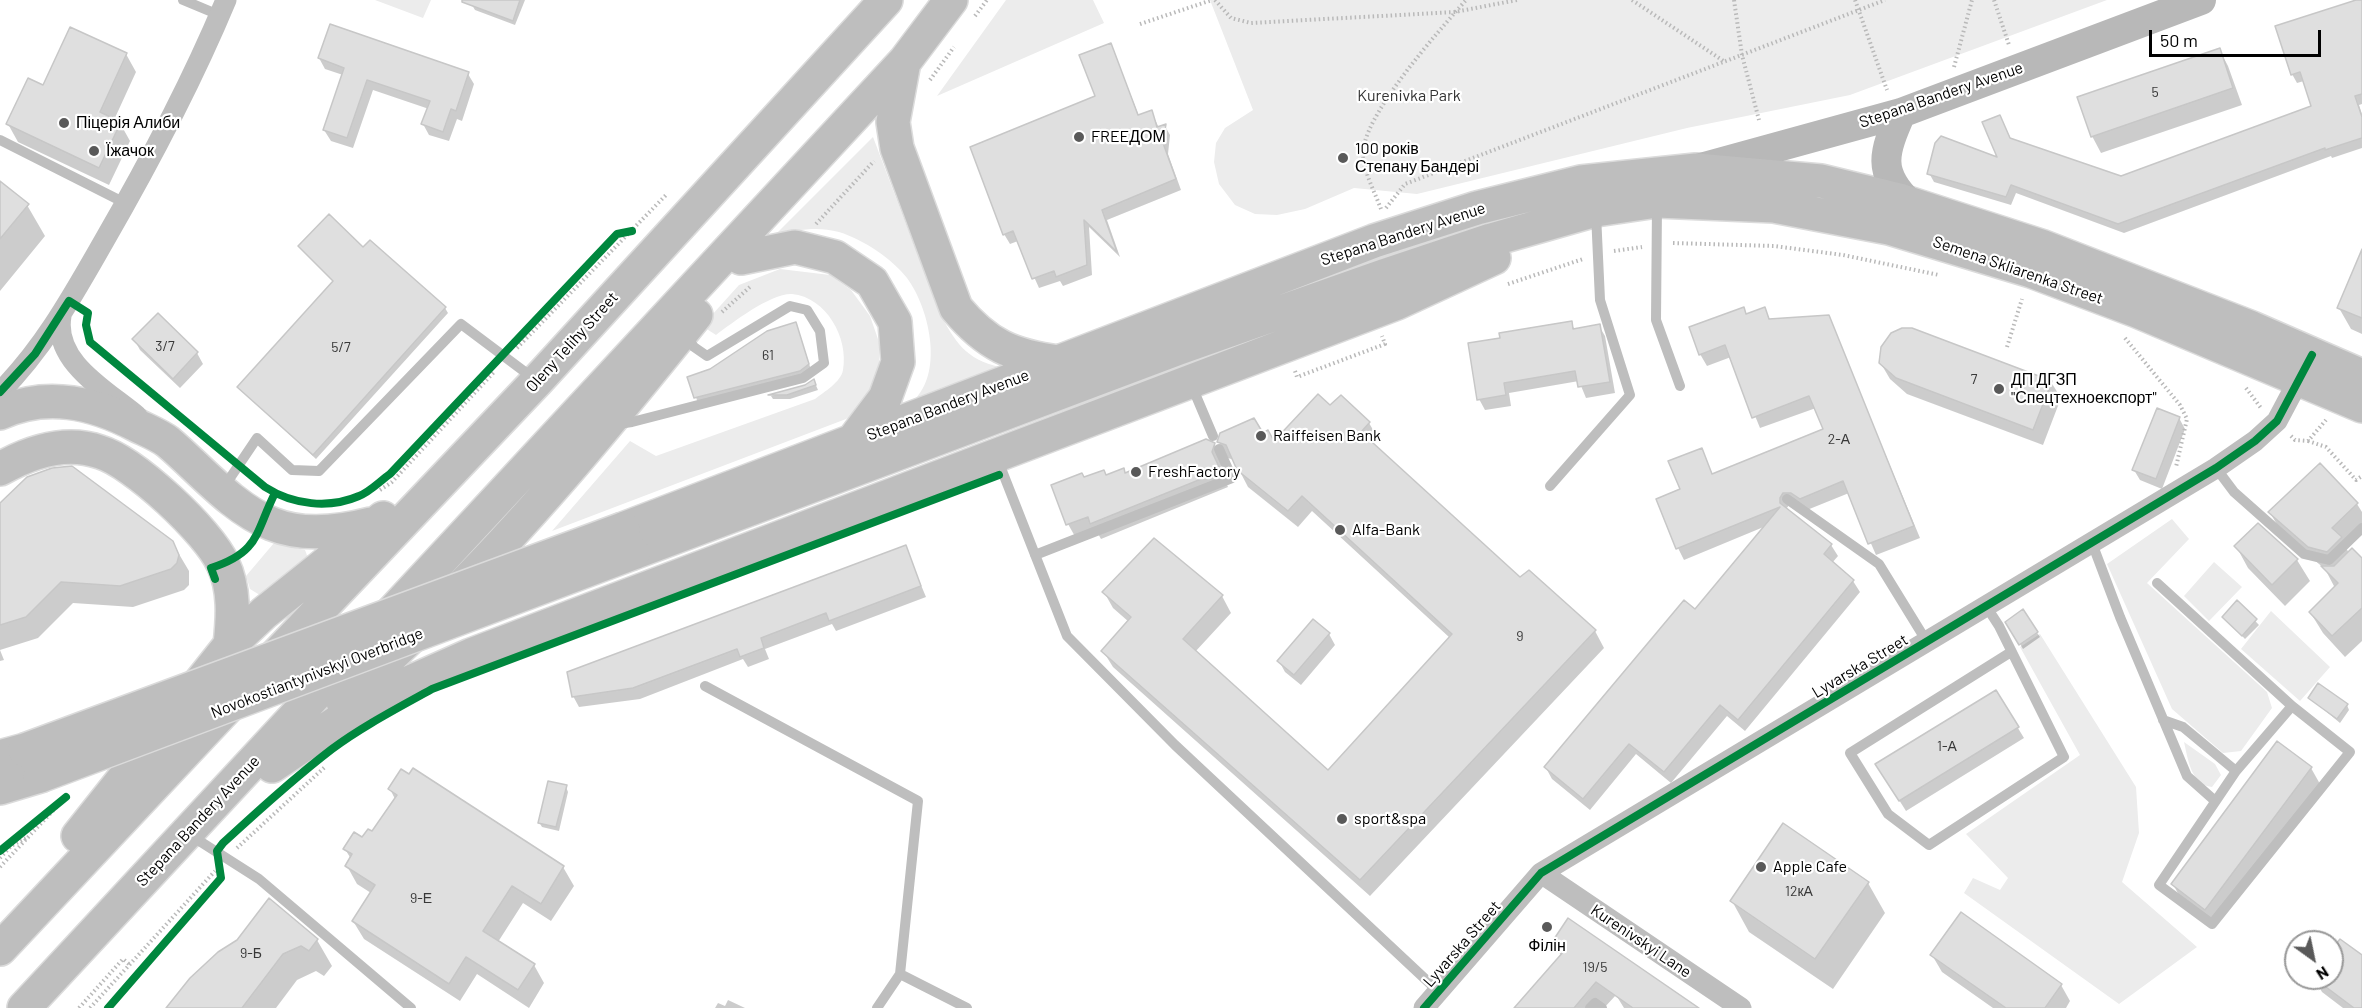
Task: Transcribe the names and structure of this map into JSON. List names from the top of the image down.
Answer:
{
  "streets": {
    "main road": [
      "Stepana Bandery Avenue",
      "Semena Skliarenka Street",
      "Oleny Telihy Street",
      "Novokostiantynivskyi Overbridge"
    ],
    "street": ["Lyvarska Street", "Kurenivskyi Lane"]
  },
  "crossings": [
    ["Stepana Bandery Avenue", "Semena Skliarenka Street"],
    ["Stepana Bandery Avenue", "Novokostiantynivskyi Overbridge"],
    ["Semena Skliarenka Street", "Lyvarska Street"],
    ["Lyvarska Street", "Kurenivskyi Lane"]
  ],
  "parks": ["Kurenivka Park"],
  "places": [
    "Піцерія Алиби",
    "FREEДОМ",
    "Їжачок",
    "100 років Степану Бандері",
    "ДП ДГЗП \"Спецтехноекспорт\"",
    "Raiffeisen Bank",
    "FreshFactory",
    "Alfa-Bank",
    "sport&spa",
    "Apple Cafe",
    "Філін"
  ],
  "house_numbers": [
    "5",
    "3/7",
    "5/7",
    "61",
    "7",
    "2-А",
    "9",
    "1-А",
    "12кА",
    "9-Е",
    "9-Б",
    "19/5"
  ],
  "scale_bar": "50 m",
  "north": "bottom right"
}
